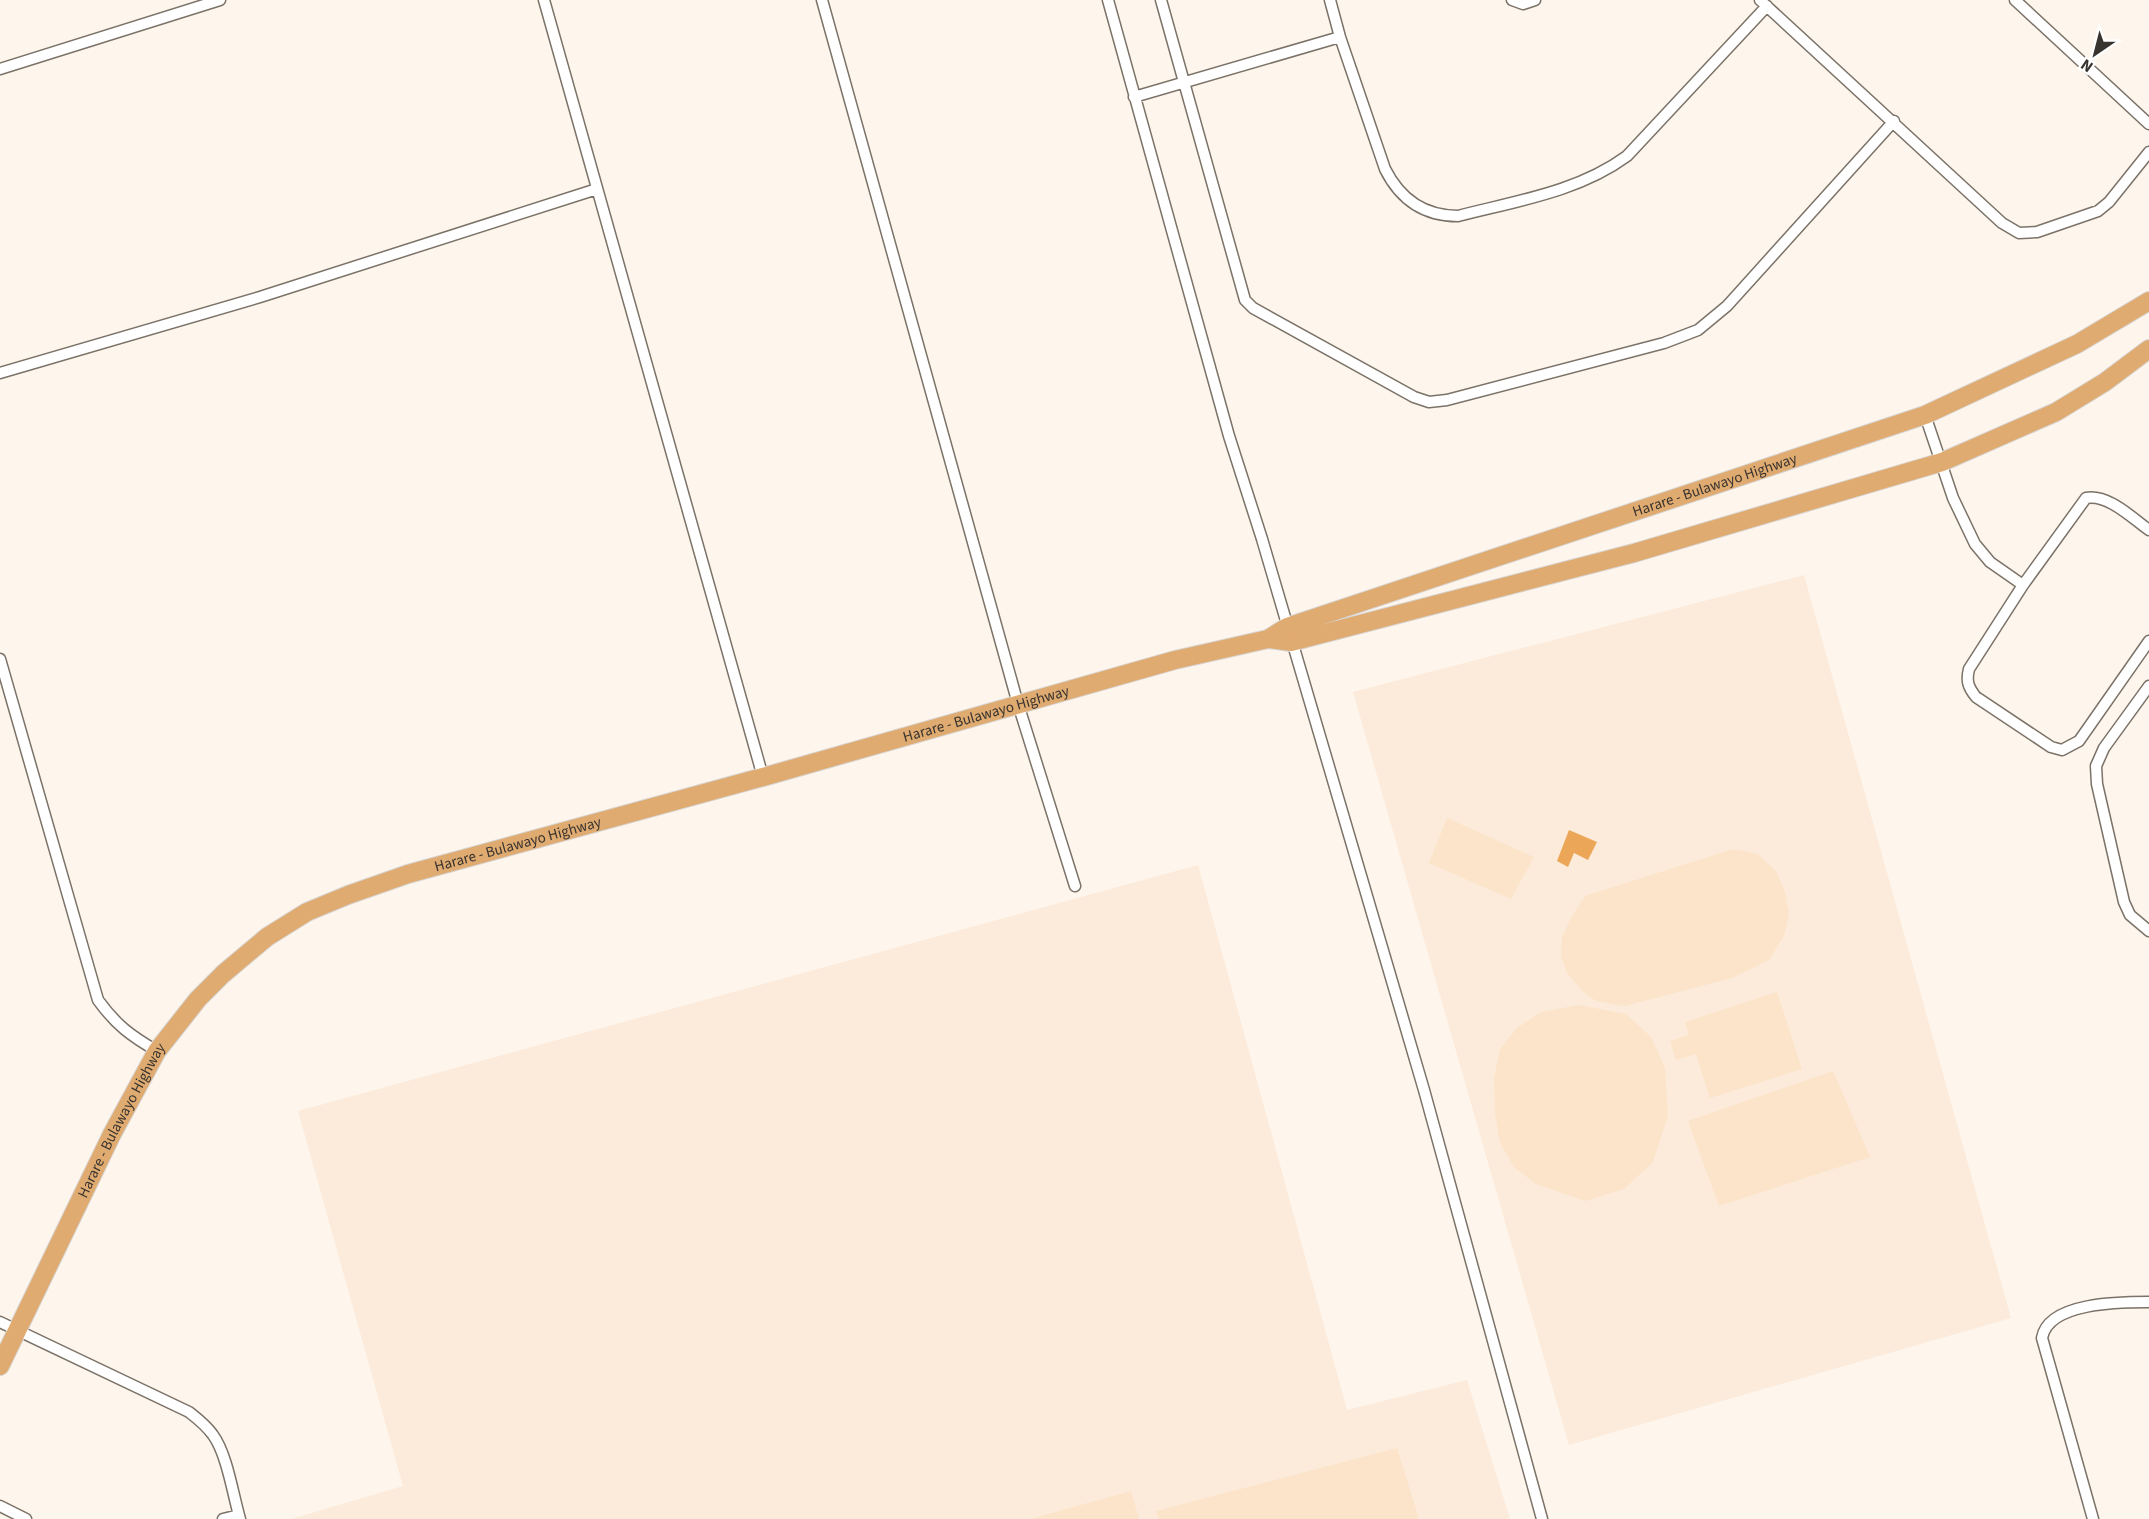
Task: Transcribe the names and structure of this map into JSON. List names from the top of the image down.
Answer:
{
  "streets": {
    "highway": ["Harare - Bulawayo Highway"]
  },
  "north": "bottom left"
}
